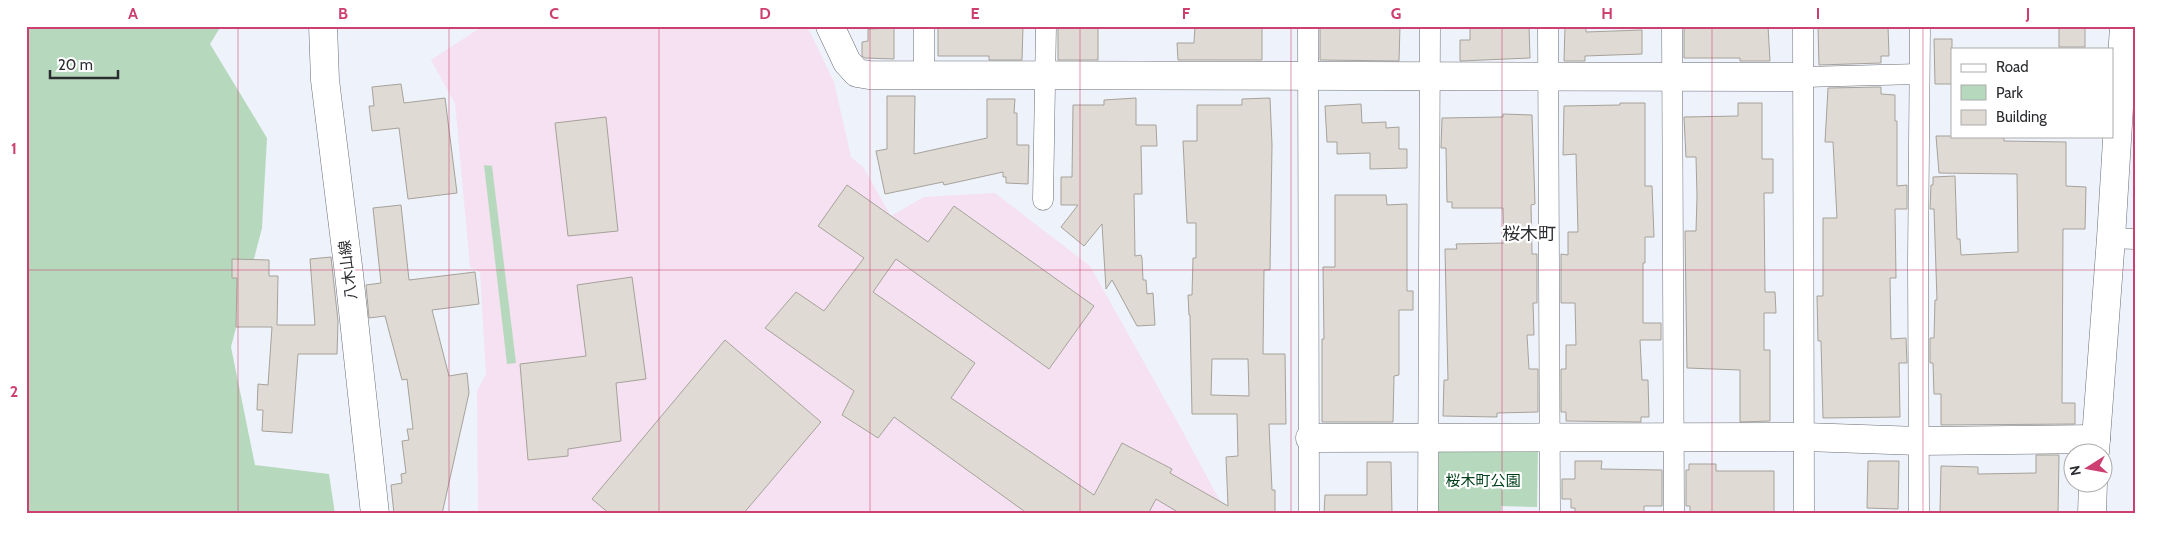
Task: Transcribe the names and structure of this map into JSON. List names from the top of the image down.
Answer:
{
  "streets": {
    "street": ["八木山線"]
  },
  "districts": ["桜木町"],
  "parks": ["桜木町公園"],
  "legend": ["Road", "Park", "Building"],
  "scale_bar": "20 m",
  "north": "left",
  "grid": {
    "columns": [
      "A",
      "B",
      "C",
      "D",
      "E",
      "F",
      "G",
      "H",
      "I",
      "J"
    ],
    "rows": ["1", "2"]
  }
}
